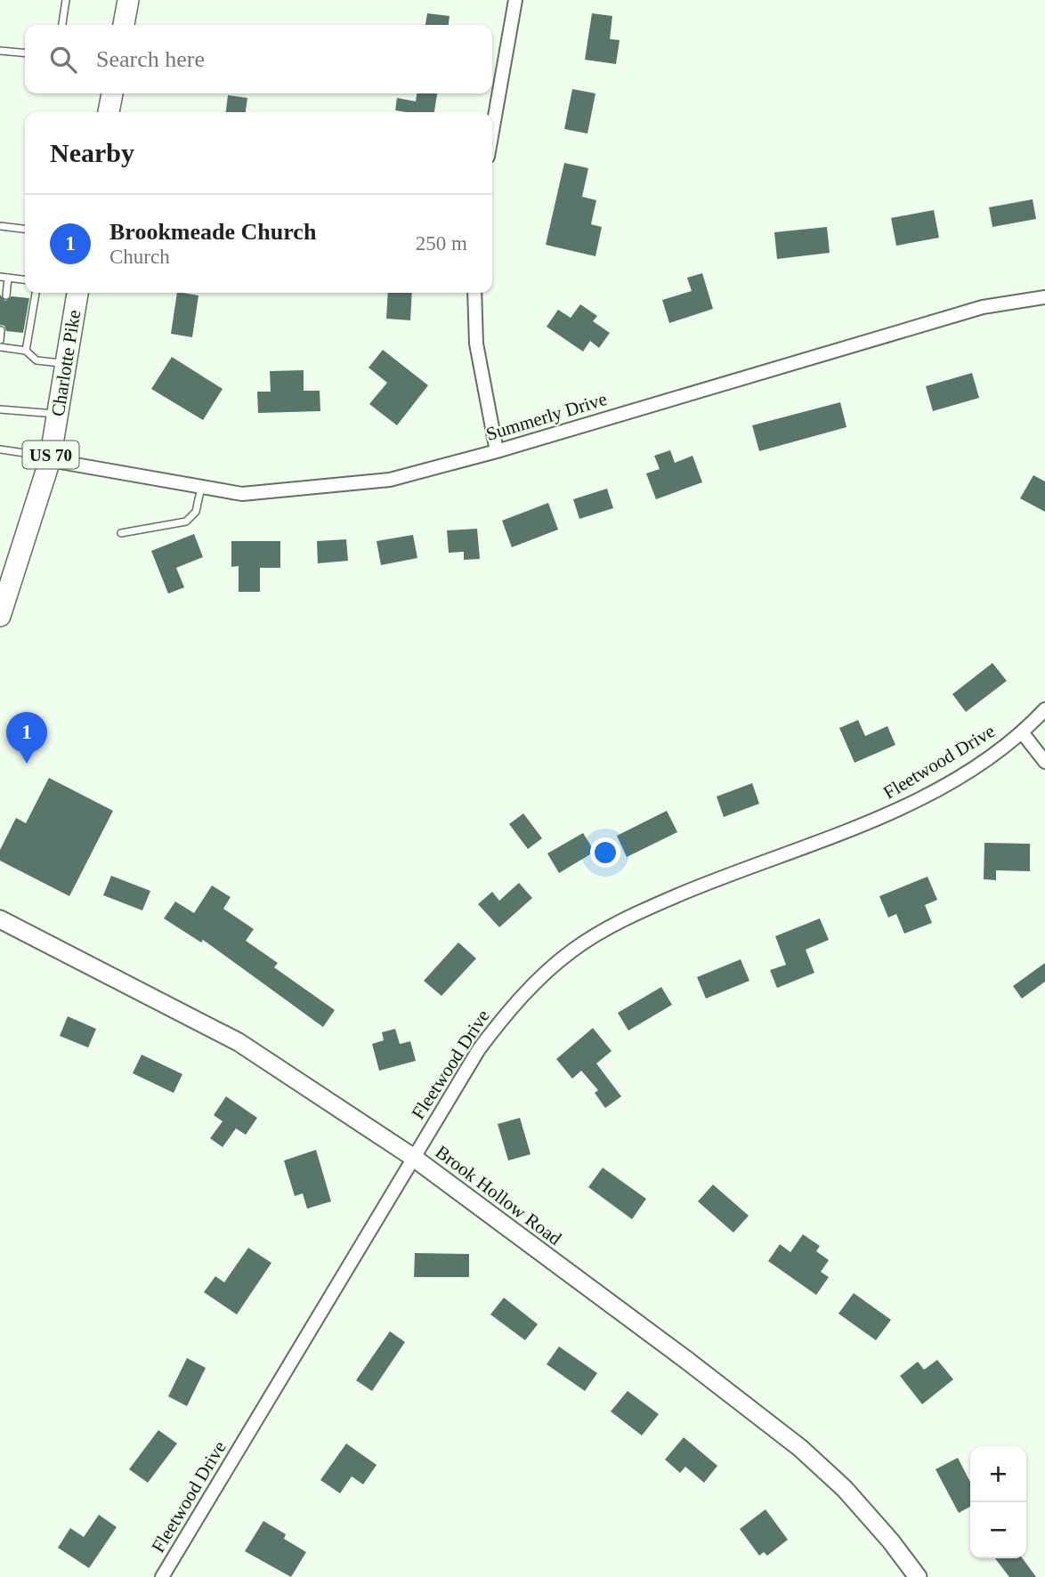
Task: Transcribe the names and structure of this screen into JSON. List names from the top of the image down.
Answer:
{
  "streets": {
    "main road": ["Charlotte Pike", "US 70"],
    "street": ["Summerly Drive", "Fleetwood Drive", "Brook Hollow Road"]
  },
  "crossings": [
    ["Charlotte Pike", "Summerly Drive"],
    ["Fleetwood Drive", "Brook Hollow Road"]
  ],
  "page": {
    "search": "Search here",
    "heading": "Nearby",
    "list": [
      {
        "mark": "1",
        "name": "Brookmeade Church",
        "note": "Church",
        "value": "250 m"
      }
    ],
    "pins": "1",
    "map_buttons": ["+", "−"]
  }
}
